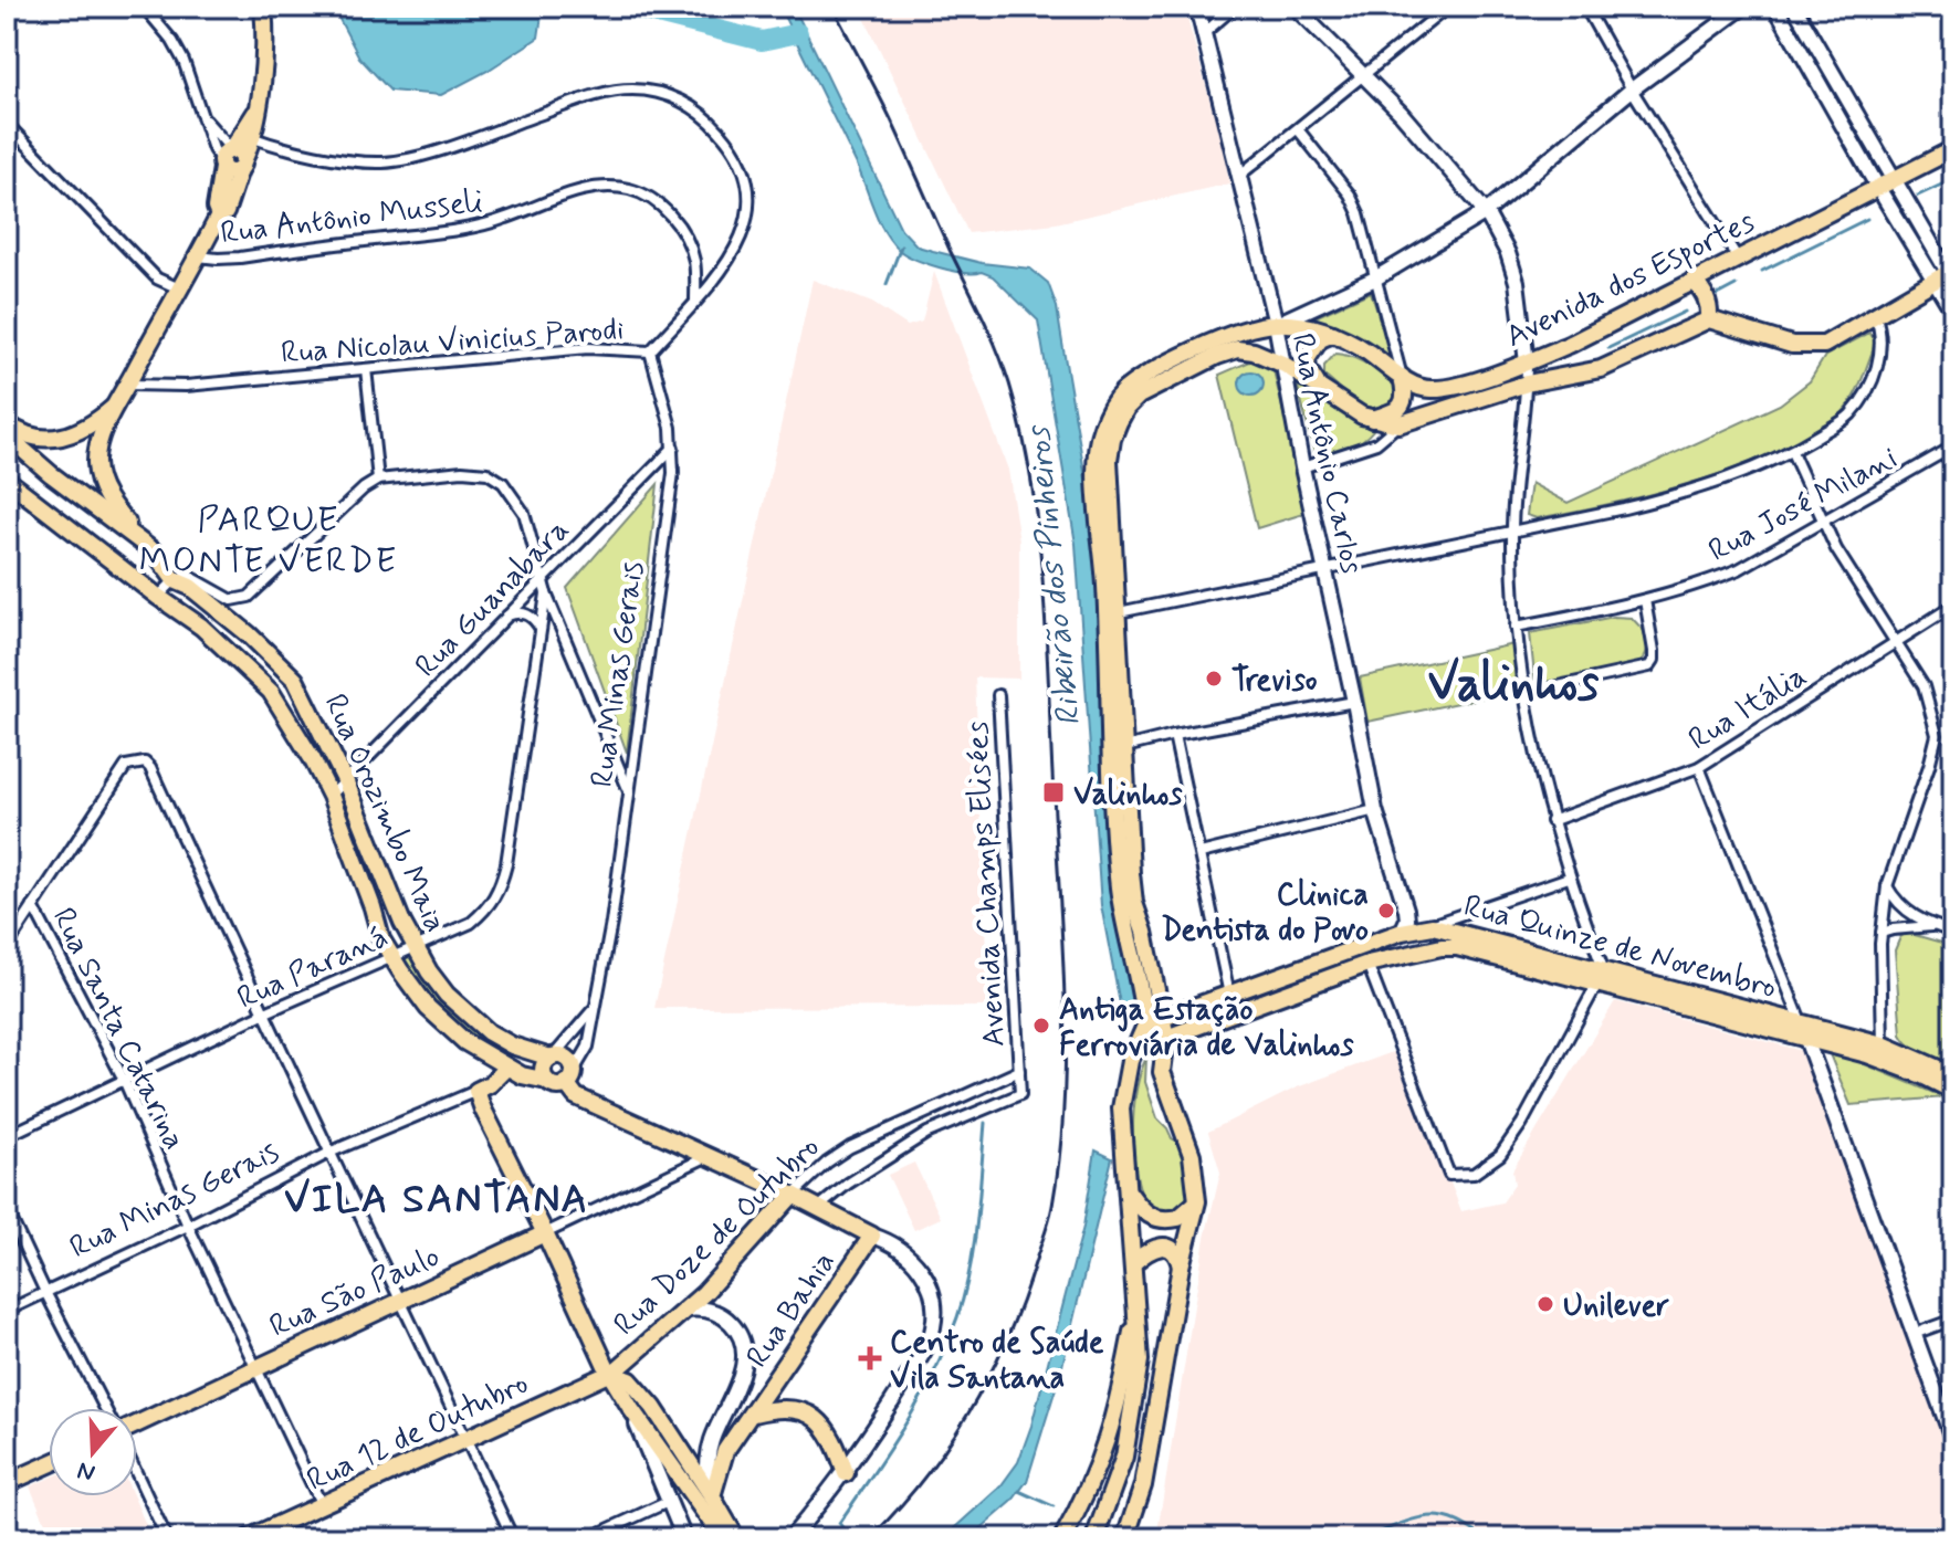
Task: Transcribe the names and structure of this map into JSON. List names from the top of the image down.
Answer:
{
  "streets": {
    "main road": [
      "Avenida dos Esportes",
      "Rua Antônio Carlos",
      "Rua Minas Gerais",
      "Rua Orozimbo Maia",
      "Rua Quinze de Novembro",
      "Rua Doze de Outubro",
      "Rua São Paulo",
      "Rua Bahia",
      "Rua 12 de Outubro"
    ],
    "street": [
      "Rua Antônio Musseli",
      "Rua Nicolau Vinicius Parodi",
      "Rua José Milani",
      "Rua Guanabara",
      "Rua Itália",
      "Avenida Champs Elisées",
      "Rua Paraná",
      "Rua Santa Catarina"
    ]
  },
  "crossings": [
    ["Rua Antônio Musseli", "Rua Nicolau Vinicius Parodi"],
    ["Avenida dos Esportes", "Rua Antônio Carlos"],
    ["Rua Nicolau Vinicius Parodi", "Rua Minas Gerais"],
    ["Rua Guanabara", "Rua Minas Gerais"],
    ["Rua Guanabara", "Rua Orozimbo Maia"],
    ["Rua Minas Gerais", "Rua Orozimbo Maia"],
    ["Rua Minas Gerais", "Rua Santa Catarina"],
    ["Rua Orozimbo Maia", "Rua Paraná"],
    ["Avenida Champs Elisées", "Rua Doze de Outubro"],
    ["Rua Paraná", "Rua Santa Catarina"],
    ["Rua Santa Catarina", "Rua São Paulo"],
    ["Rua Santa Catarina", "Rua 12 de Outubro"],
    ["Rua Doze de Outubro", "Rua 12 de Outubro"]
  ],
  "districts": ["PARQUE MONTE VERDE", "Valinhos", "VILA SANTANA"],
  "water": ["Ribeirão dos Pinheiros"],
  "places": {
    "other": [
      "Treviso",
      "Clinica Dentista do Povo",
      "Antiga Estação Ferroviária de Valinhos",
      "Unilever"
    ],
    "transit": ["Valinhos"],
    "health": ["Centro de Saúde Vila Santana"]
  },
  "north": "bottom"
}
